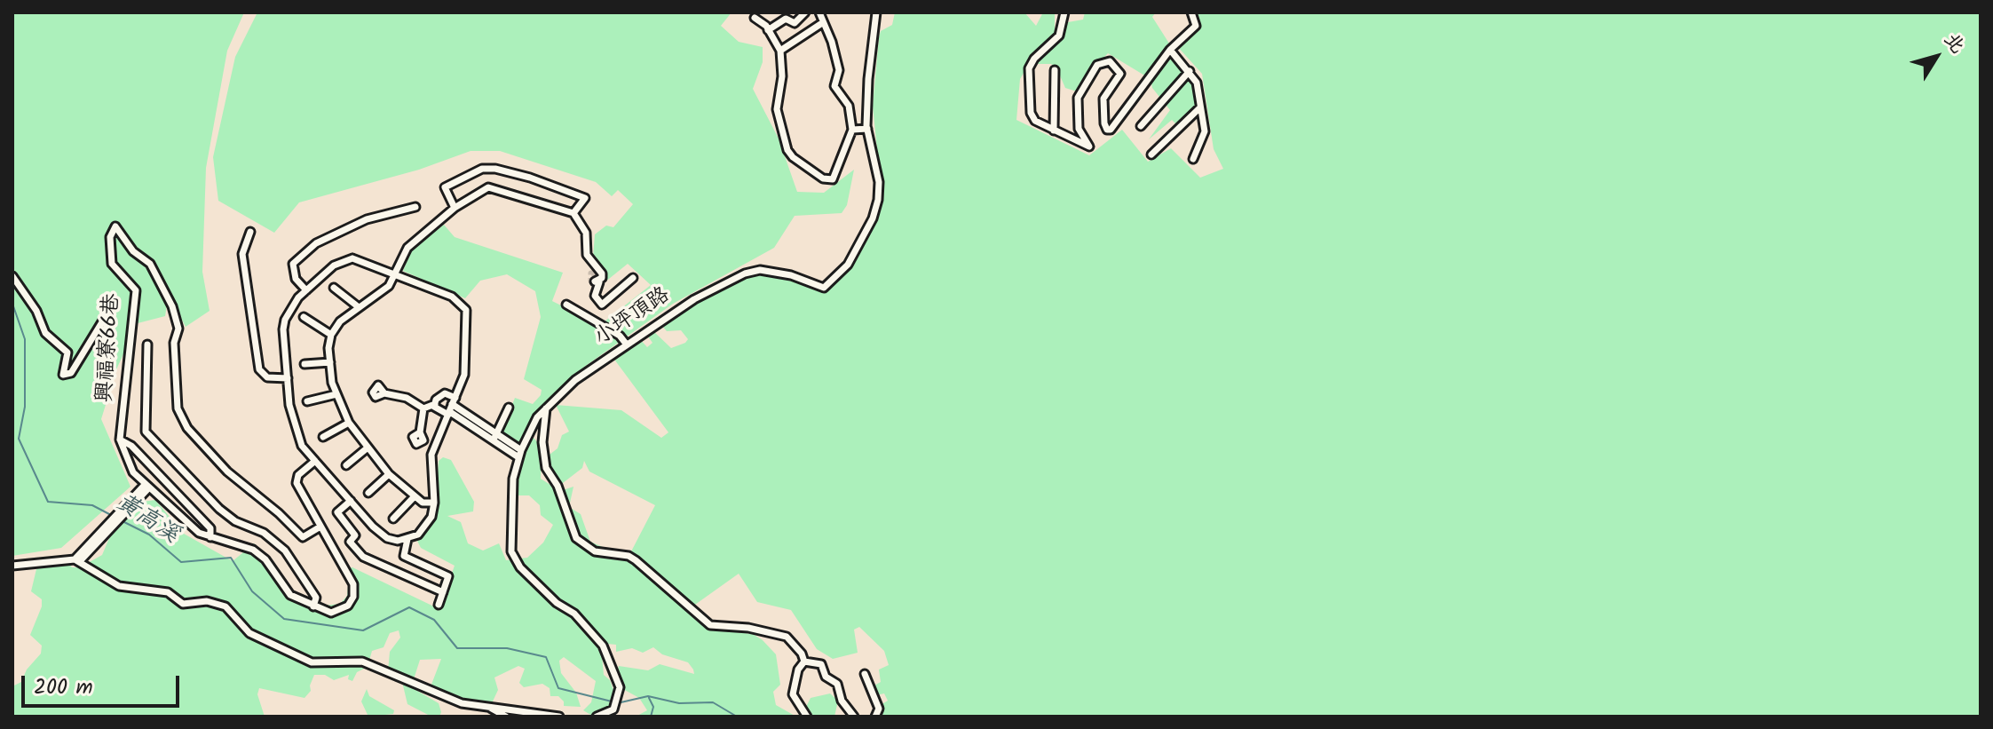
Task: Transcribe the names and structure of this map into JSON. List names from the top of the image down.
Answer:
{
  "streets": {
    "street": ["小坪頂路", "興福寮66巷"]
  },
  "water": ["黃高溪"],
  "scale_bar": "200 m",
  "north": "top right"
}
